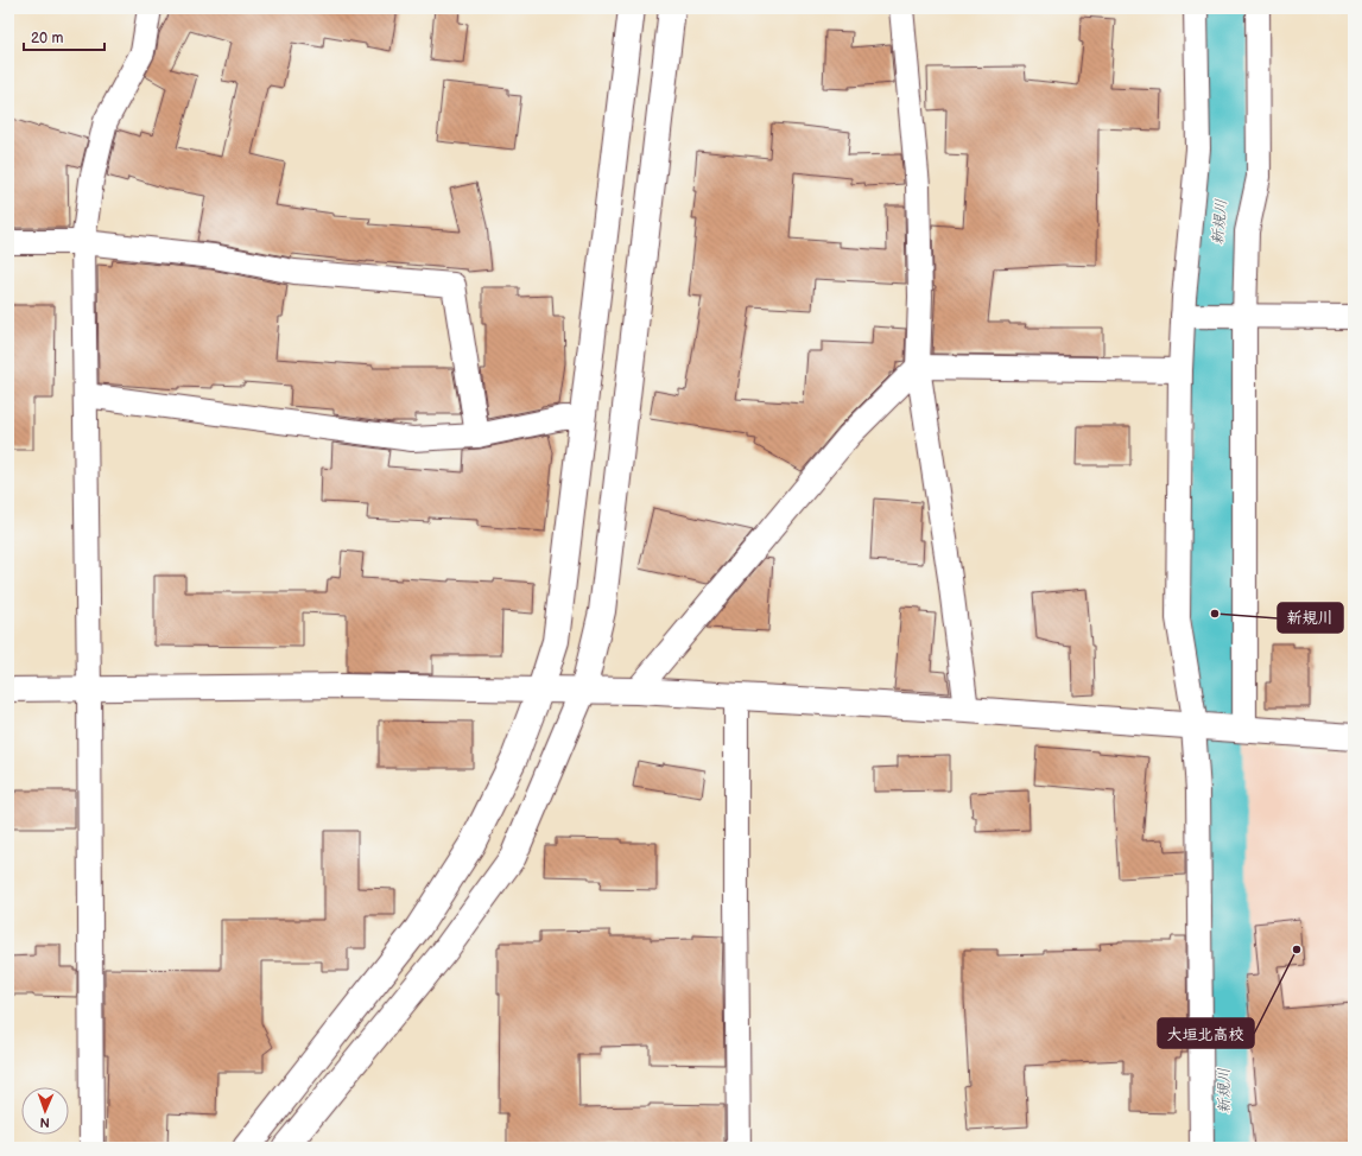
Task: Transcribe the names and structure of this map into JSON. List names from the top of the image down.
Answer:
{
  "water": ["新規川"],
  "places": ["新規川", "大垣北高校"],
  "scale_bar": "20 m",
  "north": "bottom"
}
